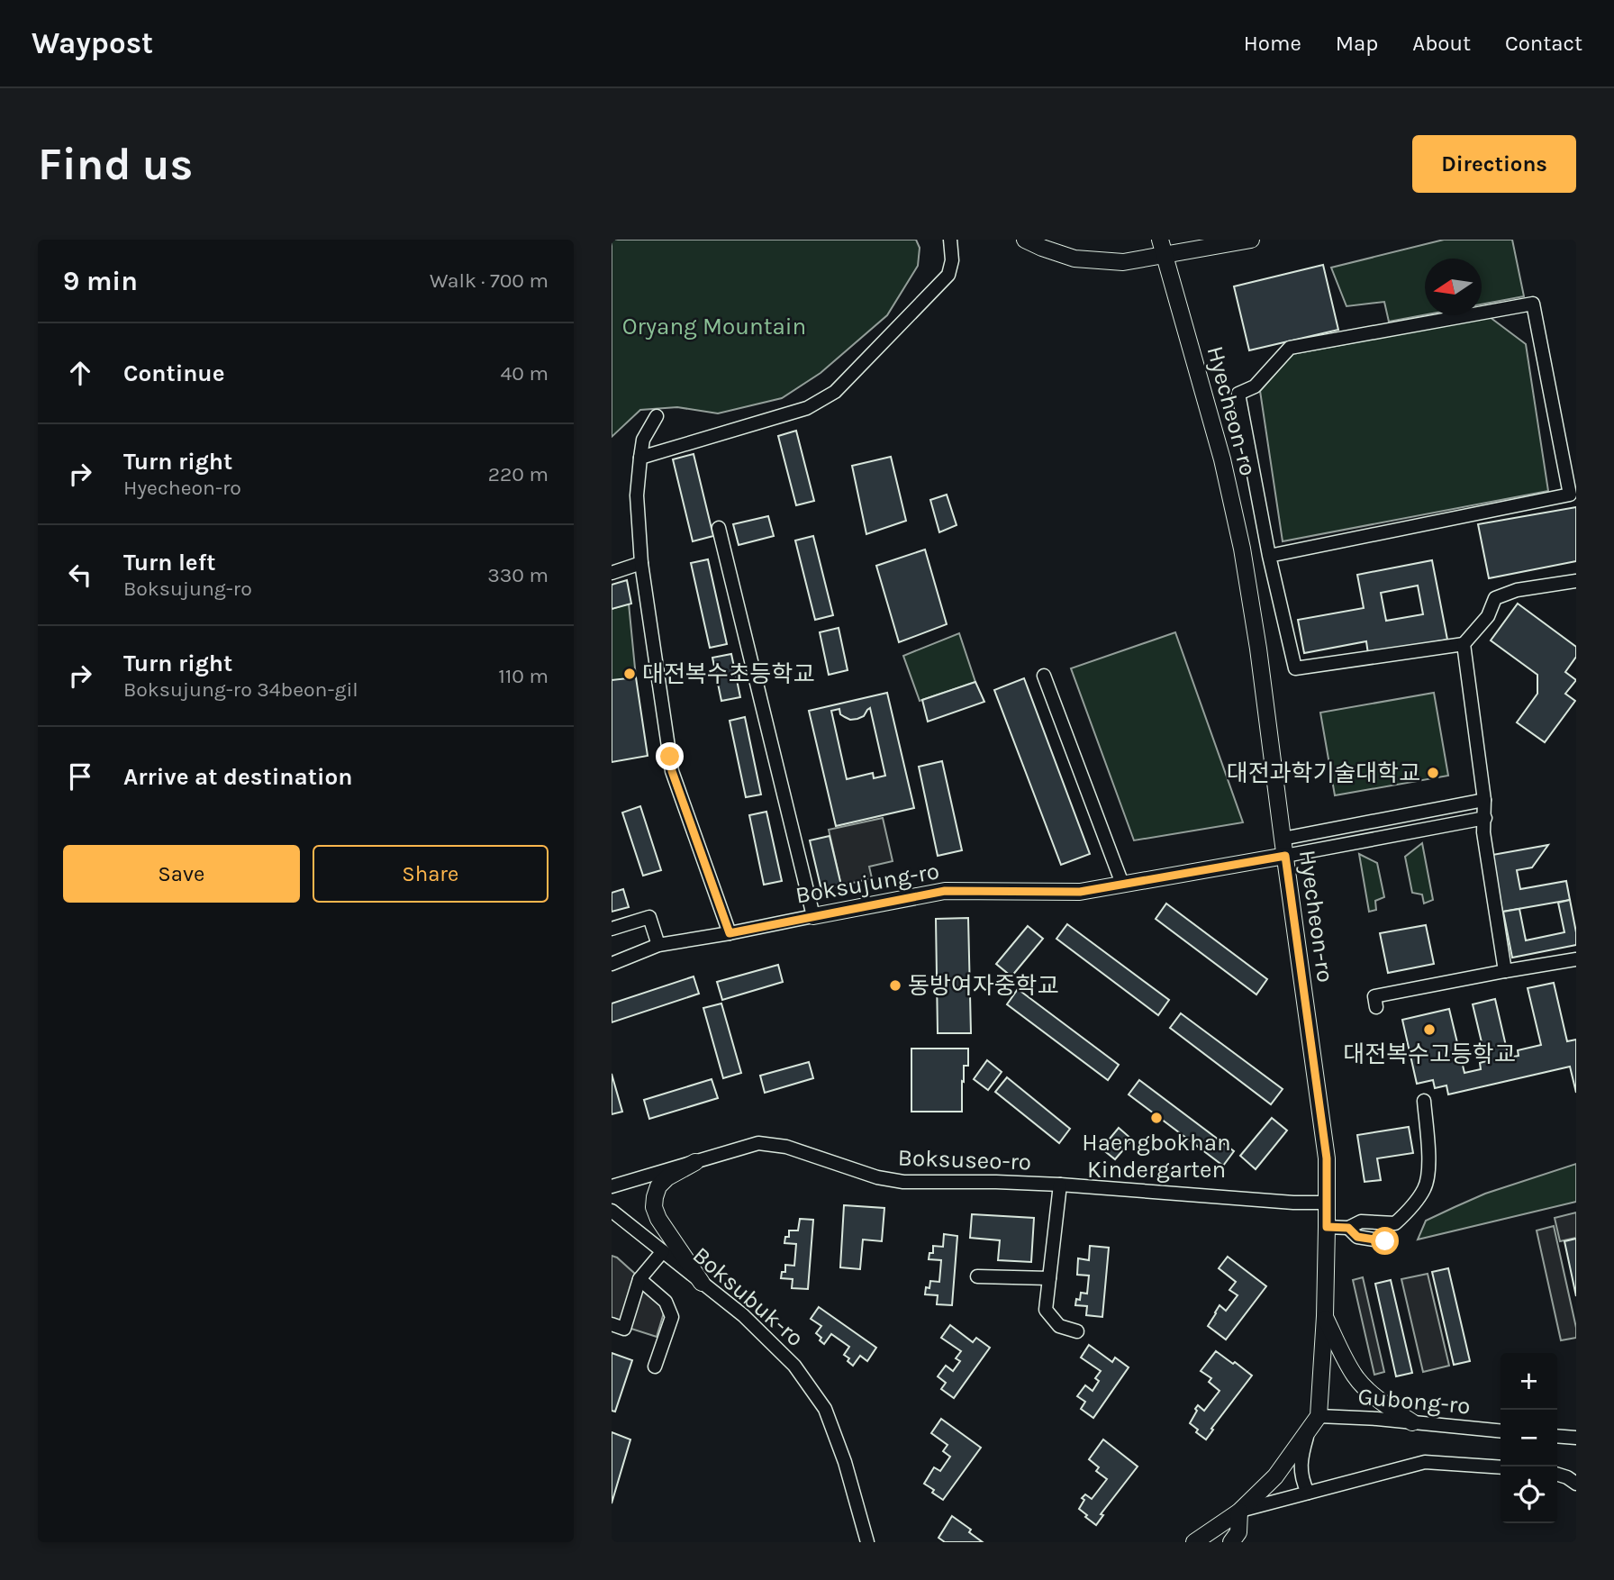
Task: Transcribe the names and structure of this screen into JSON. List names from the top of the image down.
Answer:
{
  "streets": {
    "main road": ["Hyecheon-ro", "Boksujung-ro"],
    "street": ["Boksuseo-ro", "Boksubuk-ro", "Gubong-ro"]
  },
  "crossings": [
    ["Hyecheon-ro", "Boksujung-ro"],
    ["Hyecheon-ro", "Boksuseo-ro"],
    ["Hyecheon-ro", "Gubong-ro"]
  ],
  "parks": ["Oryang Mountain"],
  "places": [
    "대전복수초등학교",
    "대전과학기술대학교",
    "동방여자중학교",
    "대전복수고등학교",
    "Haengbokhan Kindergarten"
  ],
  "north": "left",
  "page": {
    "header": "Waypost",
    "nav": [
      "Home",
      "Map",
      "About",
      "Contact"
    ],
    "buttons": [
      "Directions",
      ["Save", "Share"]
    ],
    "title": "Find us",
    "heading": ["9 min", "Walk · 700 m"],
    "list": [
      ["Continue", "40 m"],
      ["Turn right", "Hyecheon-ro", "220 m"],
      ["Turn left", "Boksujung-ro", "330 m"],
      ["Turn right", "Boksujung-ro 34beon-gil", "110 m"],
      "Arrive at destination"
    ],
    "map_buttons": ["+", "−"]
  }
}
